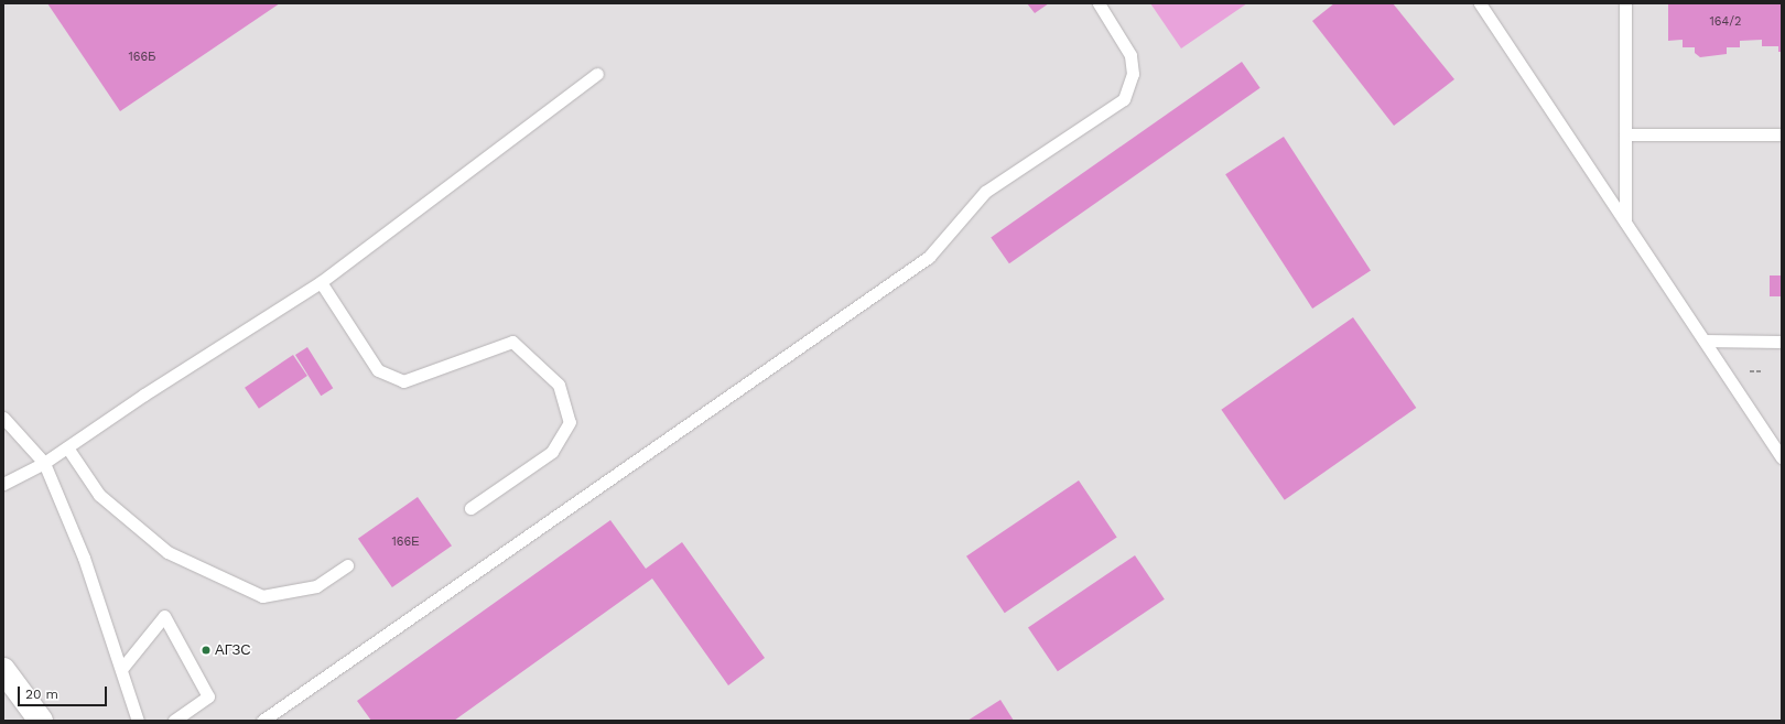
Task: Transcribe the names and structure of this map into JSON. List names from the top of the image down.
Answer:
{
  "places": ["АГЗС"],
  "house_numbers": ["164/2", "166Б", "166Е"],
  "scale_bar": "20 m"
}
